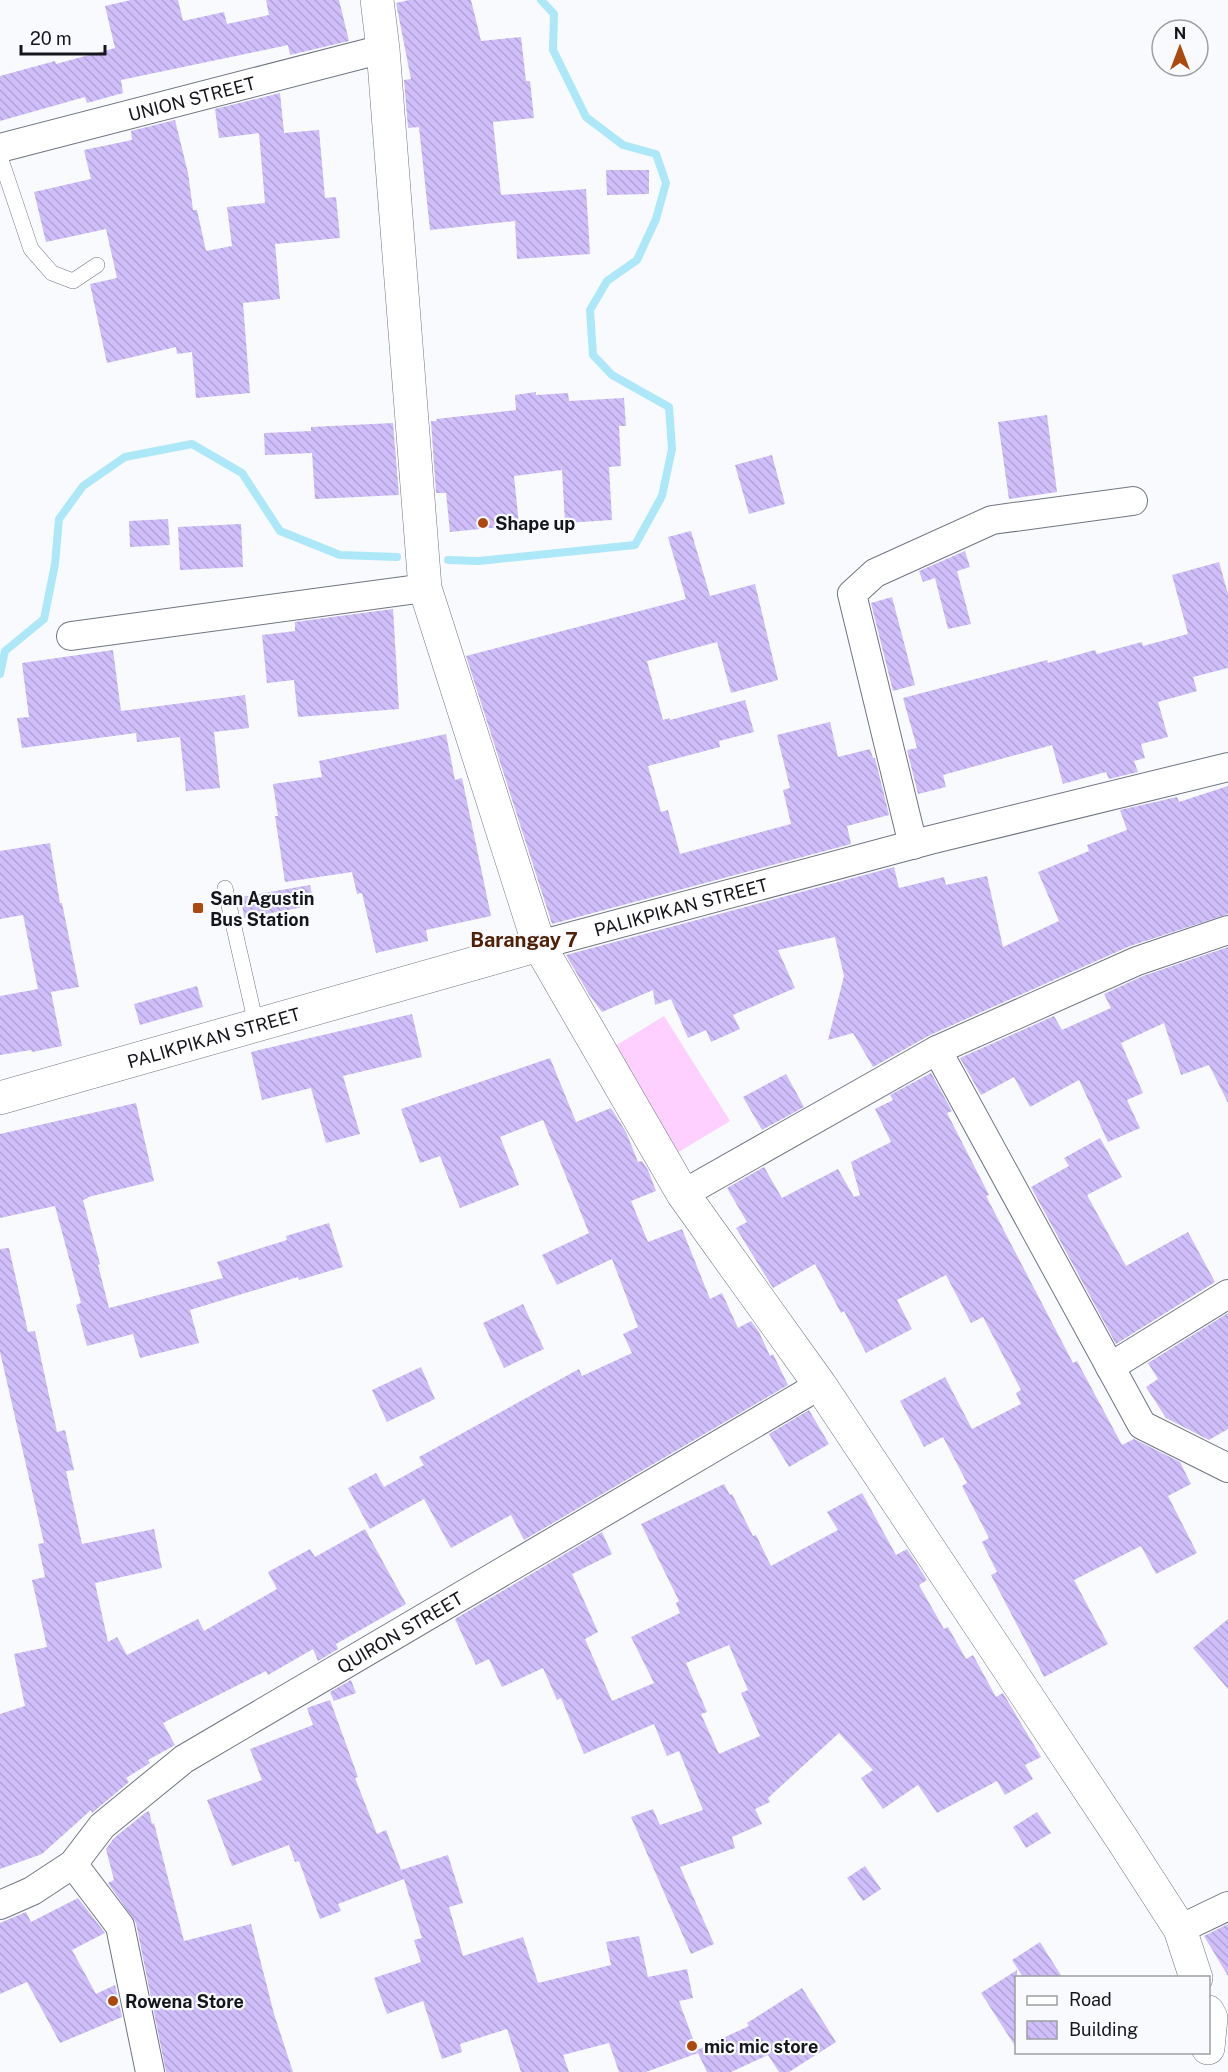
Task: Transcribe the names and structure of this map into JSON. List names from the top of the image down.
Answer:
{
  "streets": {
    "street": ["UNION STREET", "PALIKPIKAN STREET", "QUIRON STREET"]
  },
  "districts": ["Barangay 7"],
  "places": {
    "other": ["Shape up", "Rowena Store", "mic mic store"],
    "transit": ["San Agustin Bus Station"]
  },
  "legend": ["Road", "Building"],
  "scale_bar": "20 m",
  "north": "top"
}
